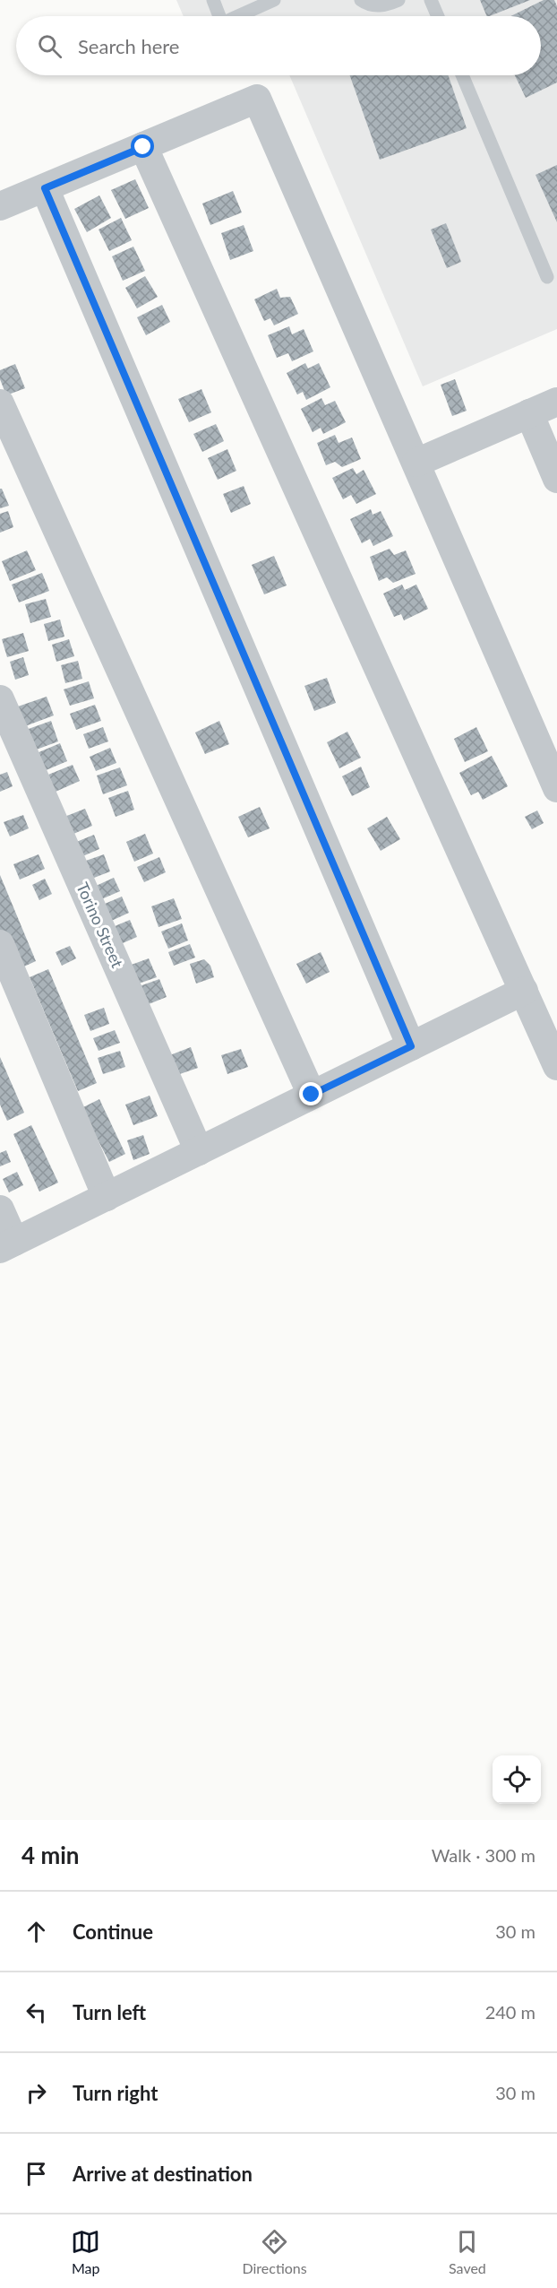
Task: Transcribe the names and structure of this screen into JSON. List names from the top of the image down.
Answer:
{
  "streets": {
    "street": ["Torino Street"]
  },
  "page": {
    "search": "Search here",
    "heading": ["4 min", "Walk · 300 m"],
    "list": [
      ["Continue", "30 m"],
      ["Turn left", "240 m"],
      ["Turn right", "30 m"],
      "Arrive at destination"
    ],
    "nav": ["Map", "Directions", "Saved"]
  }
}
